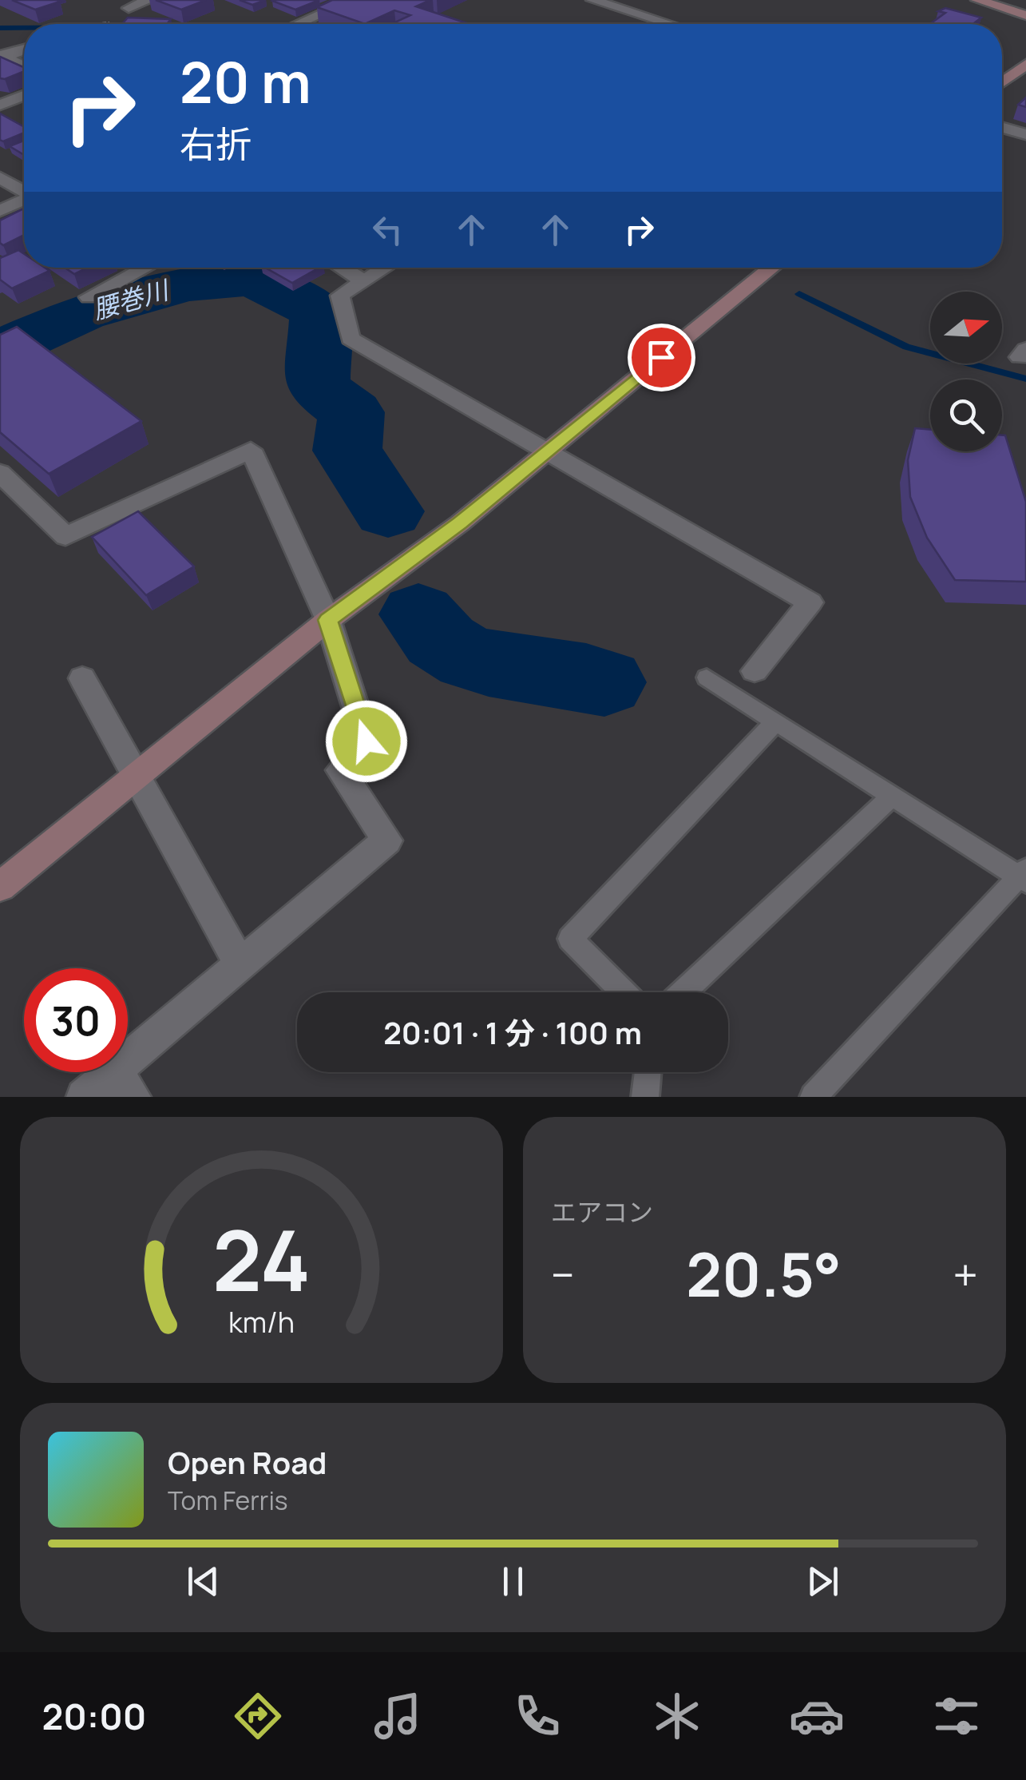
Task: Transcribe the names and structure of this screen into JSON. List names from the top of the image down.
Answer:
{
  "water": ["腰巻川"],
  "north": "right",
  "page": {
    "turn": ["20 m", "右折"],
    "limit": "30",
    "trip": "20:01 · 1 分 · 100 m",
    "tile": "エアコン",
    "heat": ["−", "20.5°", "+"],
    "song": ["Open Road", "Tom Ferris"],
    "tabs": "20:00",
    "gauge": ["24", "km/h"]
  }
}
